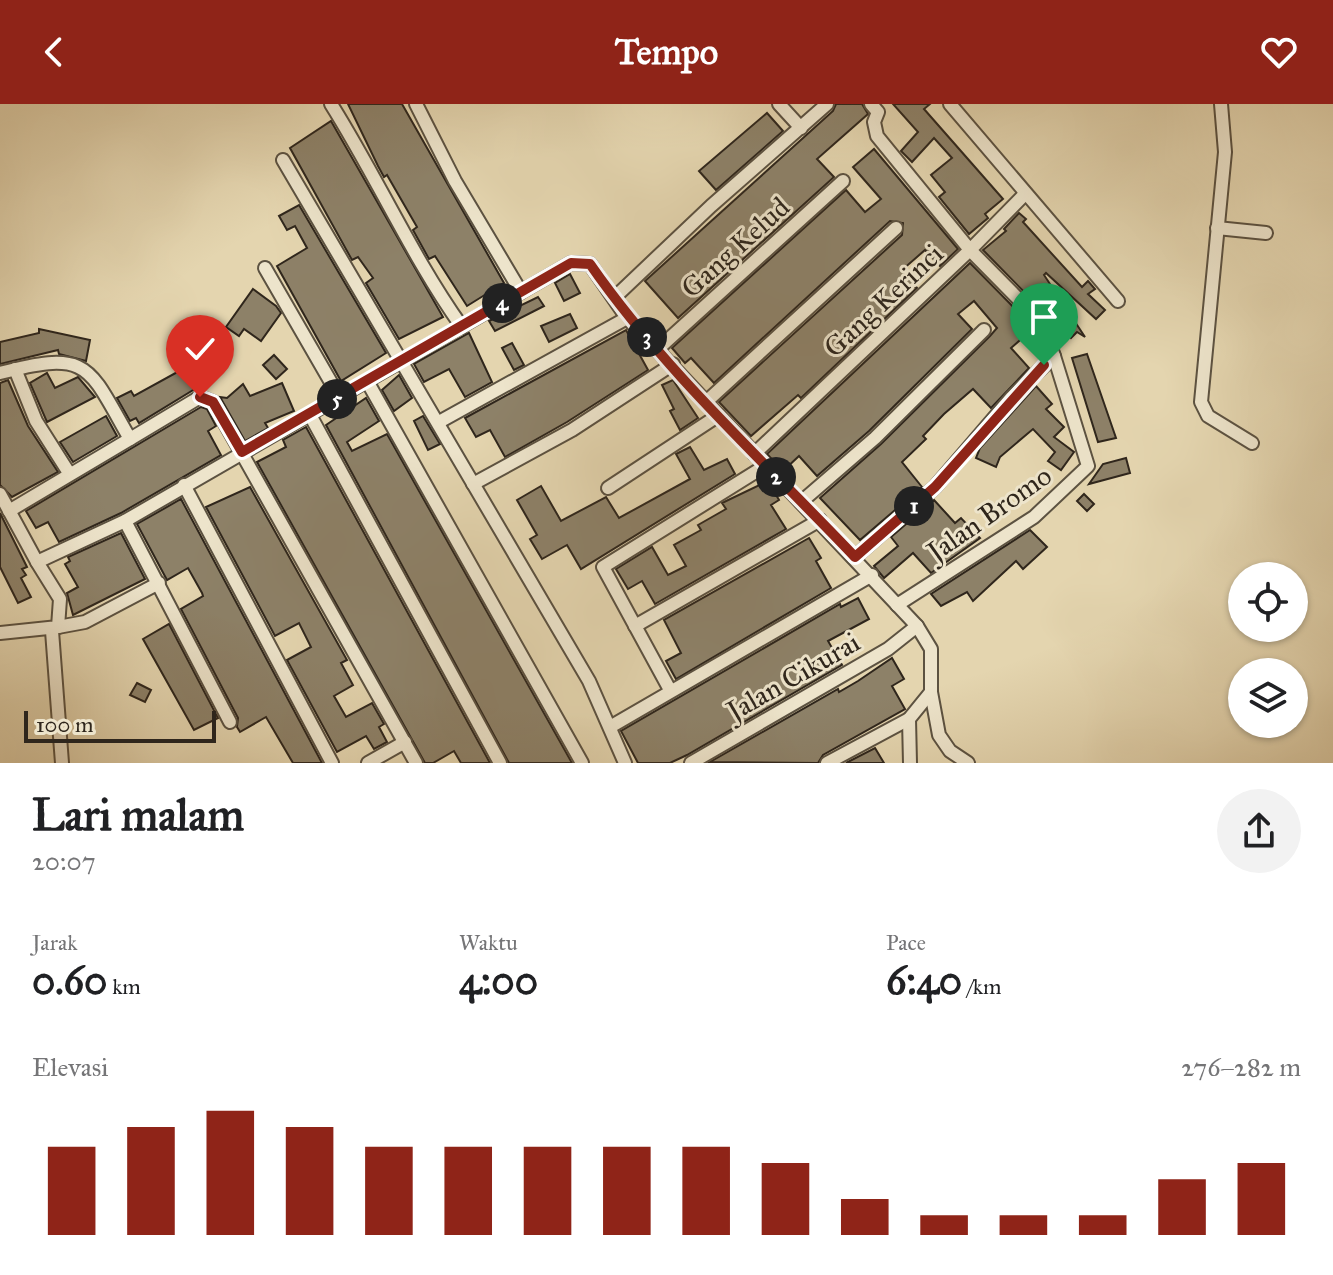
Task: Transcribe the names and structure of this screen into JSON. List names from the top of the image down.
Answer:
{
  "streets": {
    "street": [
      "Gang Kelud",
      "Gang Kerinci",
      "Jalan Bromo",
      "Jalan Cikurai"
    ]
  },
  "crossings": [
    ["Gang Kerinci", "Jalan Bromo"]
  ],
  "scale_bar": "100 m",
  "page": {
    "header": "Tempo",
    "pins": [
      "4",
      "3",
      "5",
      "2",
      "1"
    ],
    "scale": "100 m",
    "heading": ["Lari malam", "20:07"],
    "stats": [
      ["Jarak", "0.60 km"],
      ["Waktu", "4:00"],
      ["Pace", "6:40 /km"]
    ],
    "chart": ["Elevasi", "276–282 m"]
  }
}
